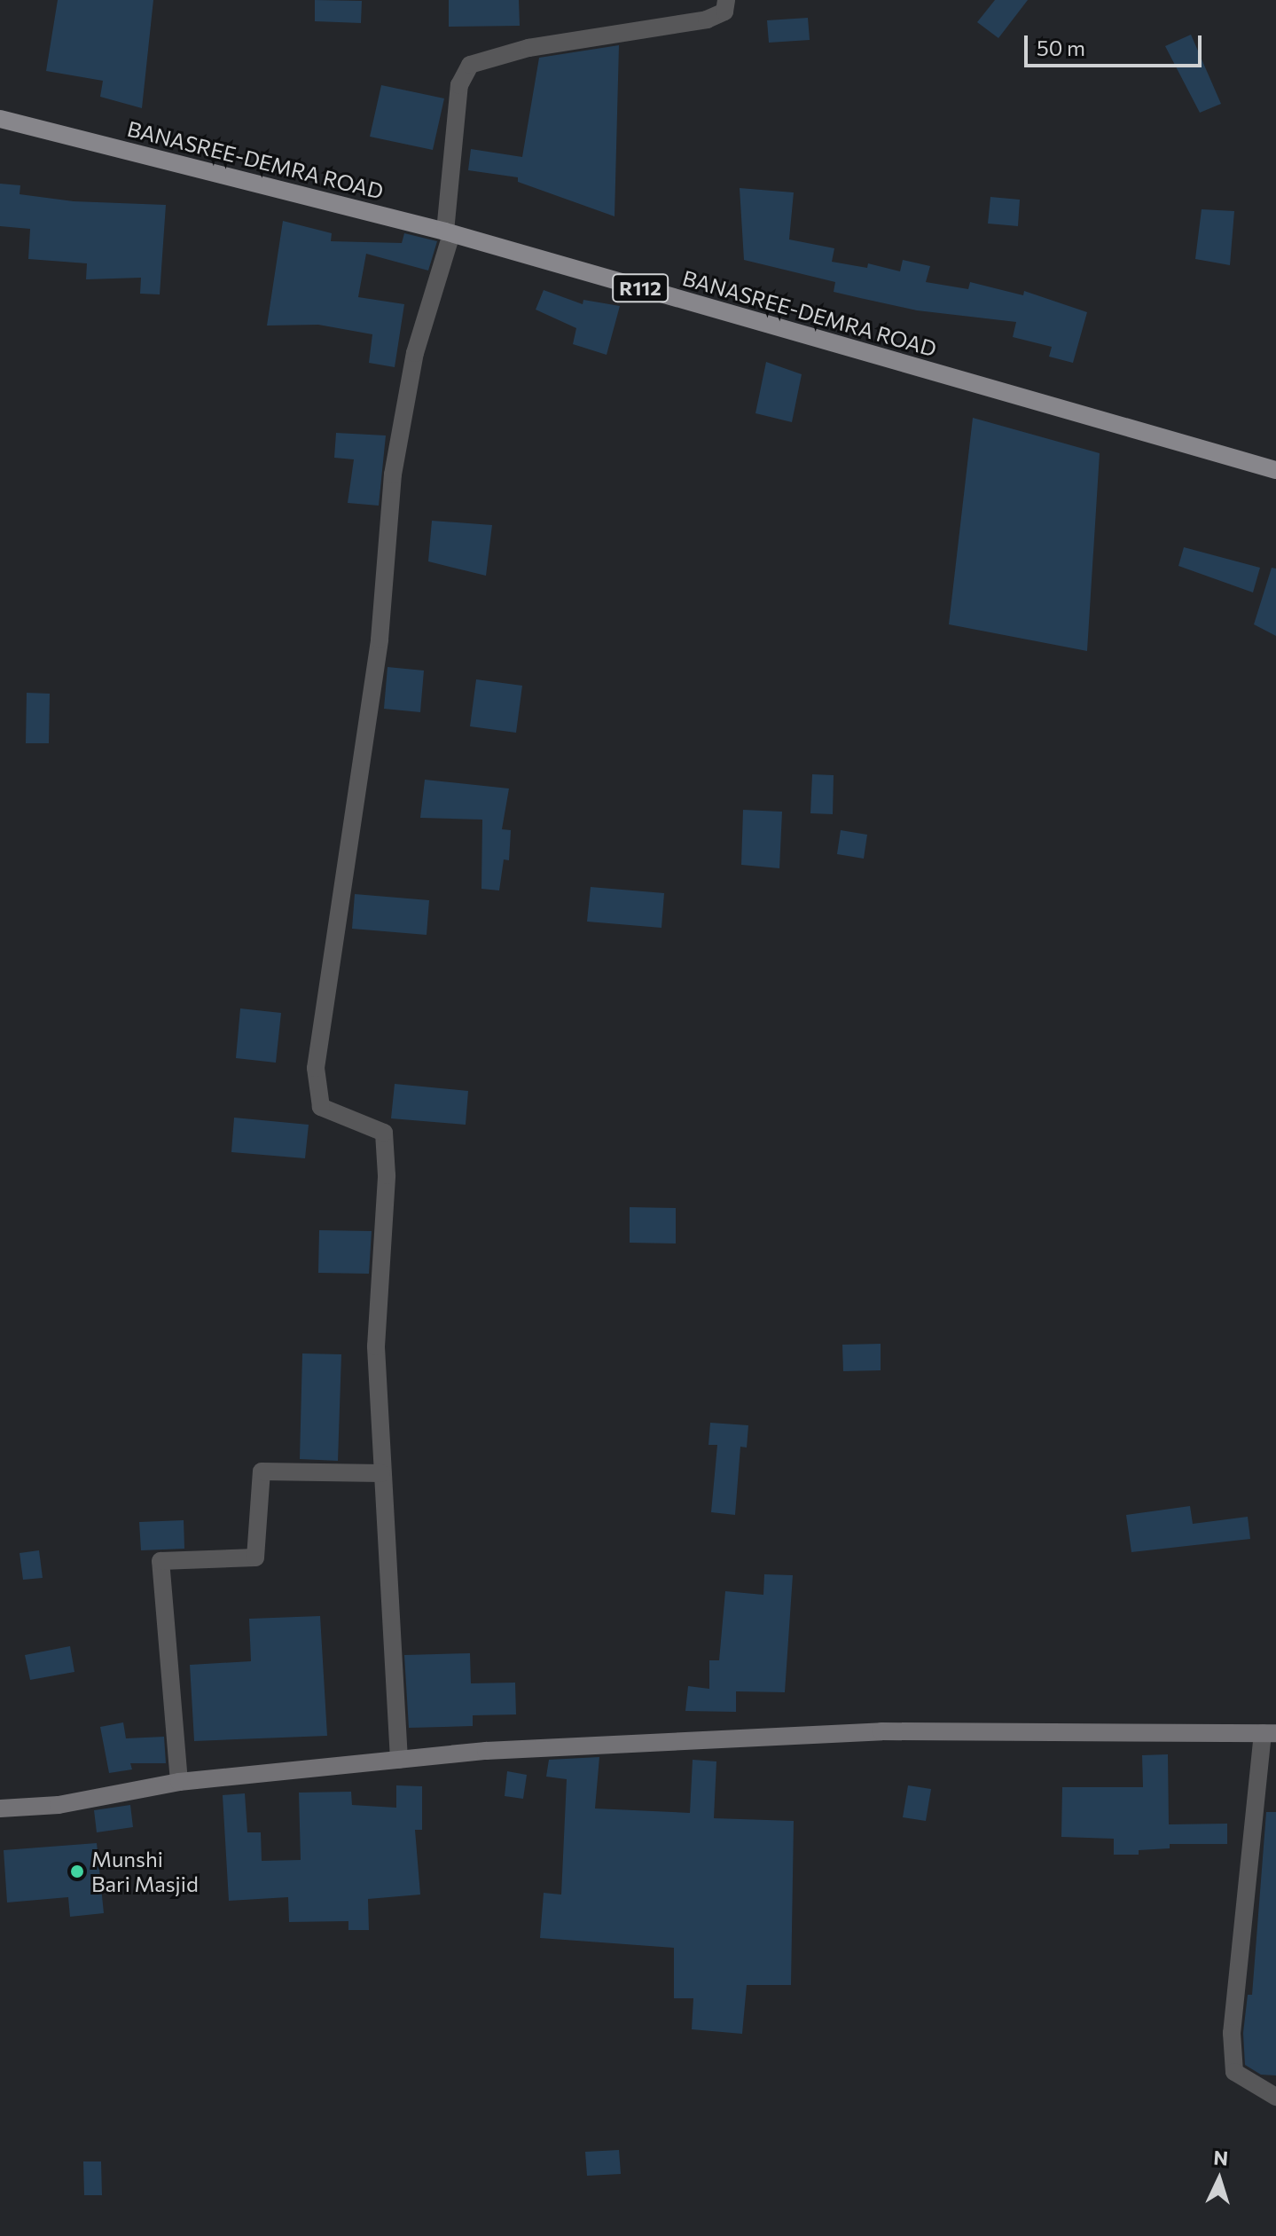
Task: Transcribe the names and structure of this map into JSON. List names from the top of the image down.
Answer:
{
  "streets": {
    "main road": ["BANASREE-DEMRA ROAD", "R112"]
  },
  "places": ["Munshi Bari Masjid"],
  "scale_bar": "50 m",
  "north": "top"
}
